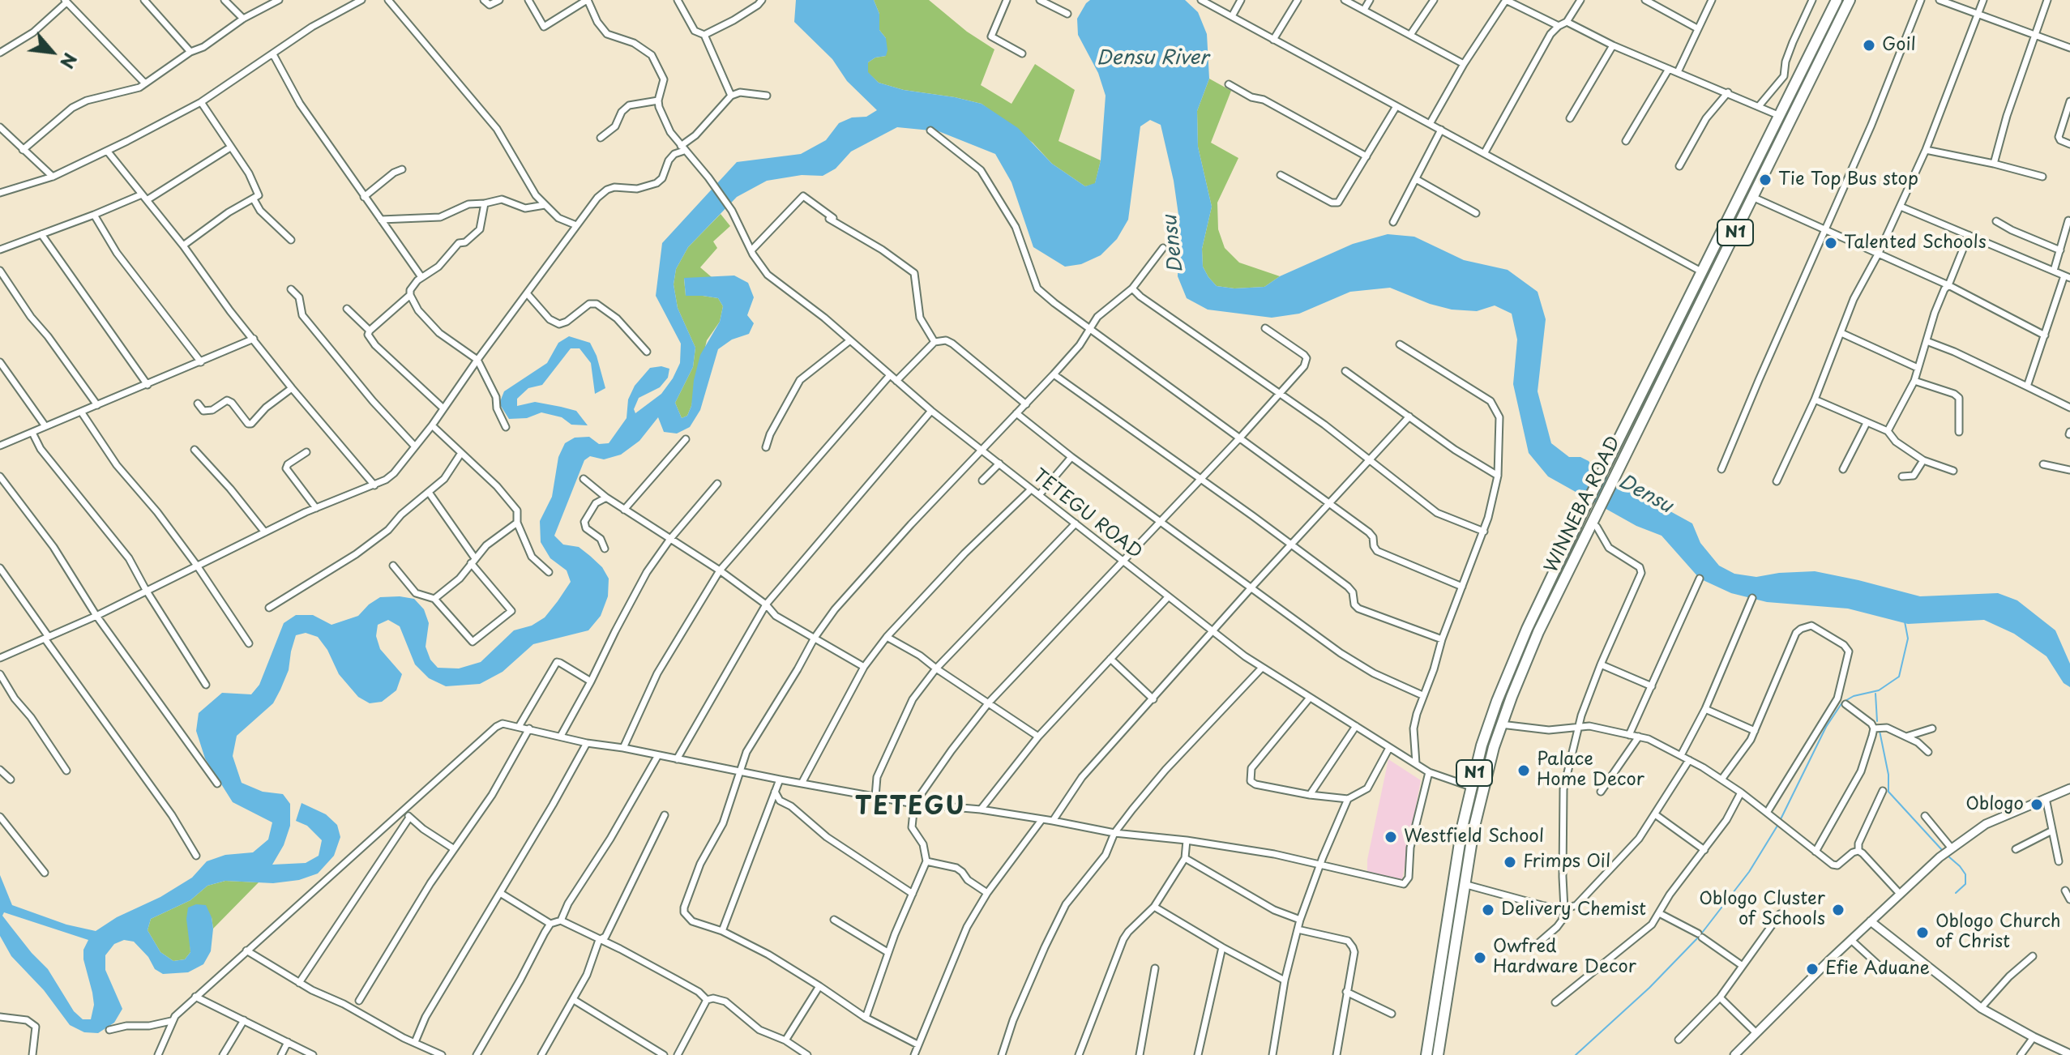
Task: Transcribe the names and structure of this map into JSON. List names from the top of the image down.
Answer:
{
  "streets": {
    "highway": ["N1", "WINNEBA ROAD"],
    "street": ["TETEGU ROAD"]
  },
  "crossings": [
    ["WINNEBA ROAD", "TETEGU ROAD"]
  ],
  "districts": ["TETEGU"],
  "water": ["Densu River", "Densu"],
  "places": [
    "Goil",
    "Tie Top Bus stop",
    "Talented Schools",
    "Palace Home Decor",
    "Oblogo",
    "Westfield School",
    "Frimps Oil",
    "Delivery Chemist",
    "Oblogo Cluster of Schools",
    "Oblogo Church of Christ",
    "Owfred Hardware Decor",
    "Efie Aduane"
  ],
  "north": "bottom right"
}
